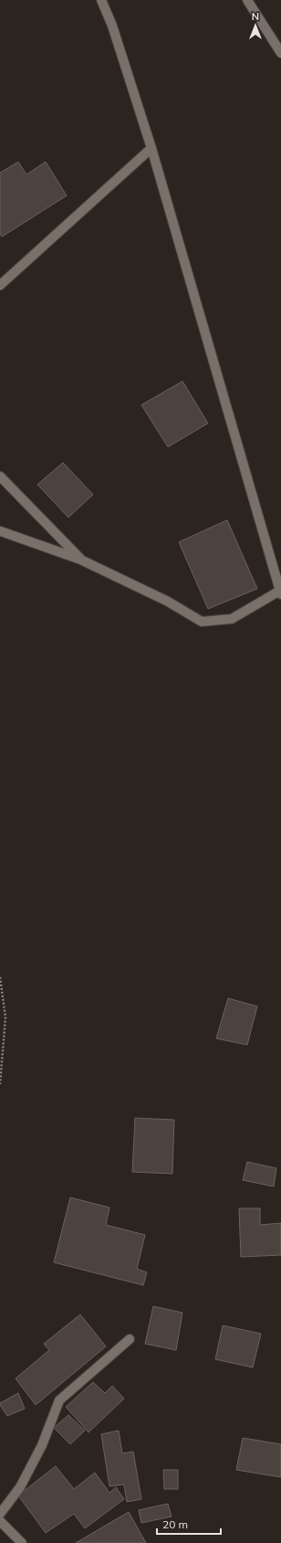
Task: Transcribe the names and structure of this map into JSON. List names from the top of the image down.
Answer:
{
  "scale_bar": "20 m",
  "north": "top"
}
